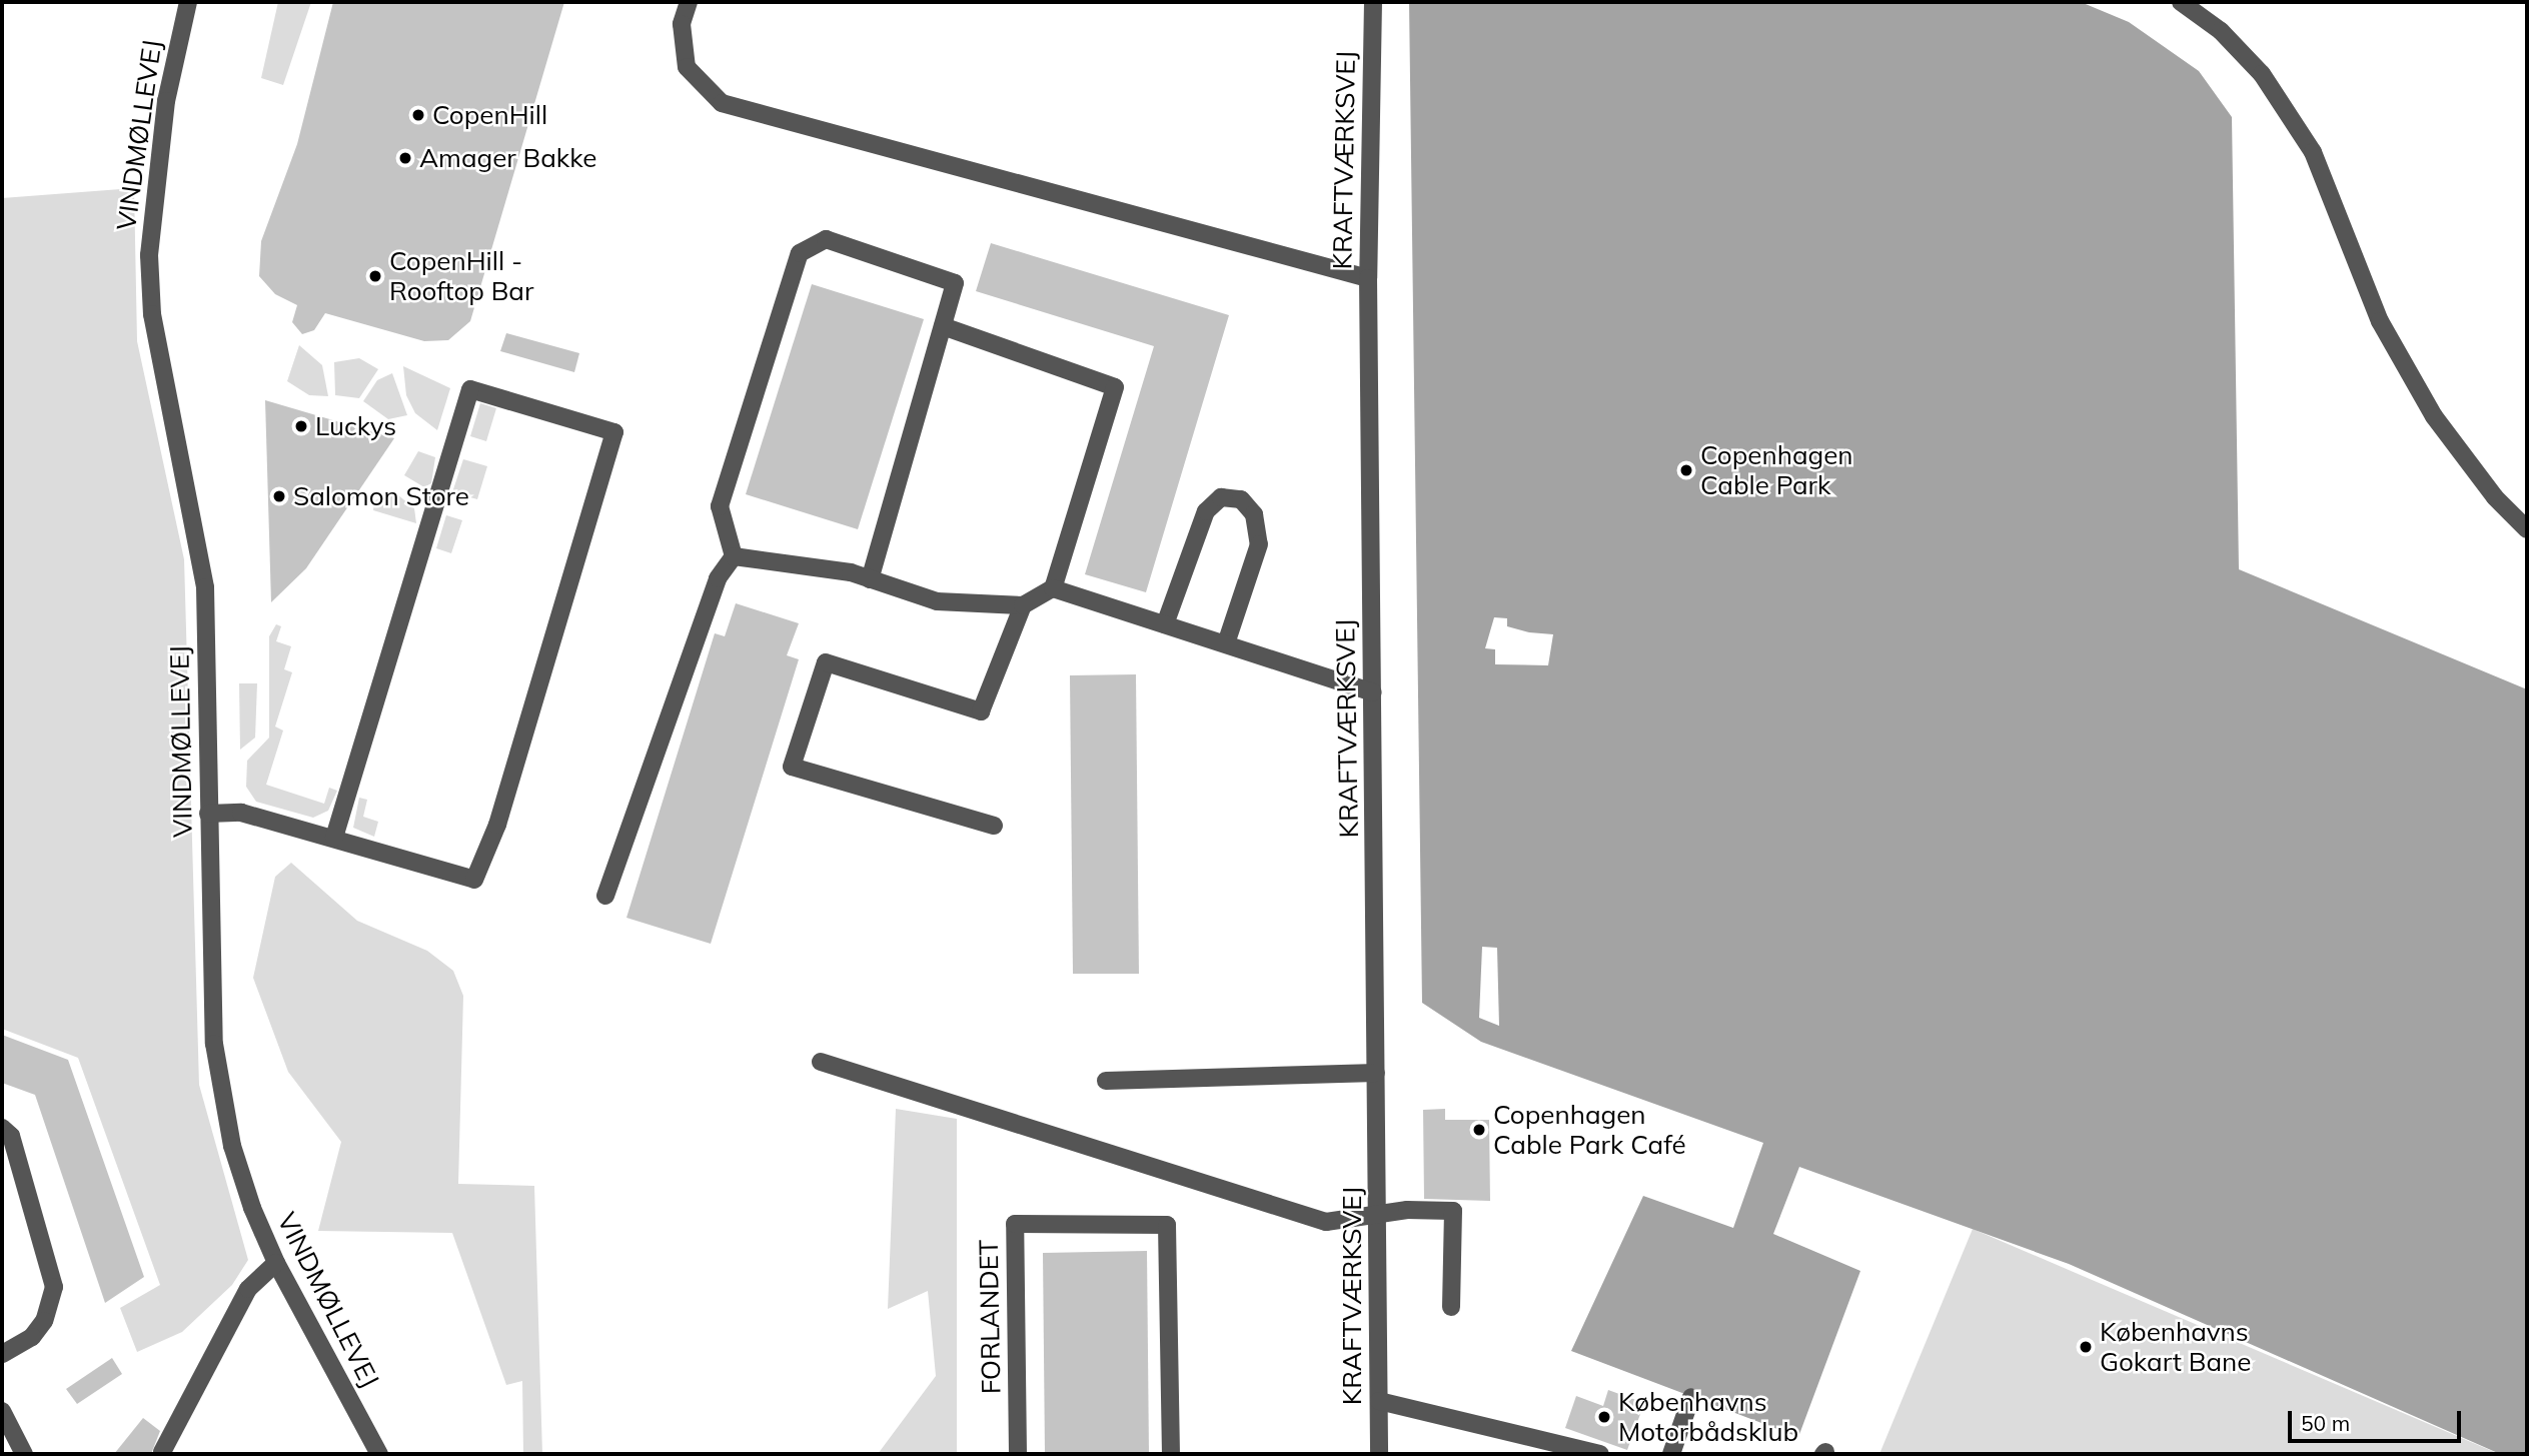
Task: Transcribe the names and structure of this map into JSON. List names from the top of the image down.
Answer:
{
  "streets": {
    "street": ["VINDMØLLEVEJ", "KRAFTVÆRKSVEJ", "FORLANDET"]
  },
  "places": [
    "CopenHill",
    "Amager Bakke",
    "CopenHill - Rooftop Bar",
    "Luckys",
    "Copenhagen Cable Park",
    "Salomon Store",
    "Copenhagen Cable Park Café",
    "Københavns Gokart Bane",
    "Københavns Motorbådsklub"
  ],
  "scale_bar": "50 m"
}
